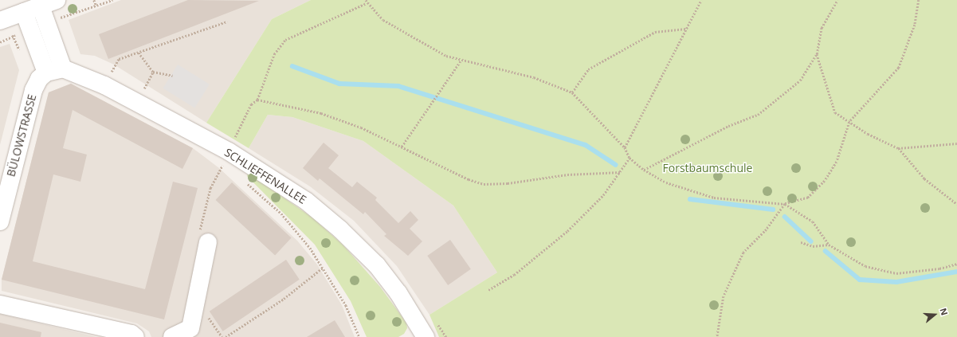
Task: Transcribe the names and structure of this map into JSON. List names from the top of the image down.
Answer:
{
  "streets": {
    "street": ["BÜLOWSTRASSE", "SCHLIEFFENALLEE"]
  },
  "crossings": [
    ["BÜLOWSTRASSE", "SCHLIEFFENALLEE"]
  ],
  "parks": ["Forstbaumschule"],
  "north": "right"
}
